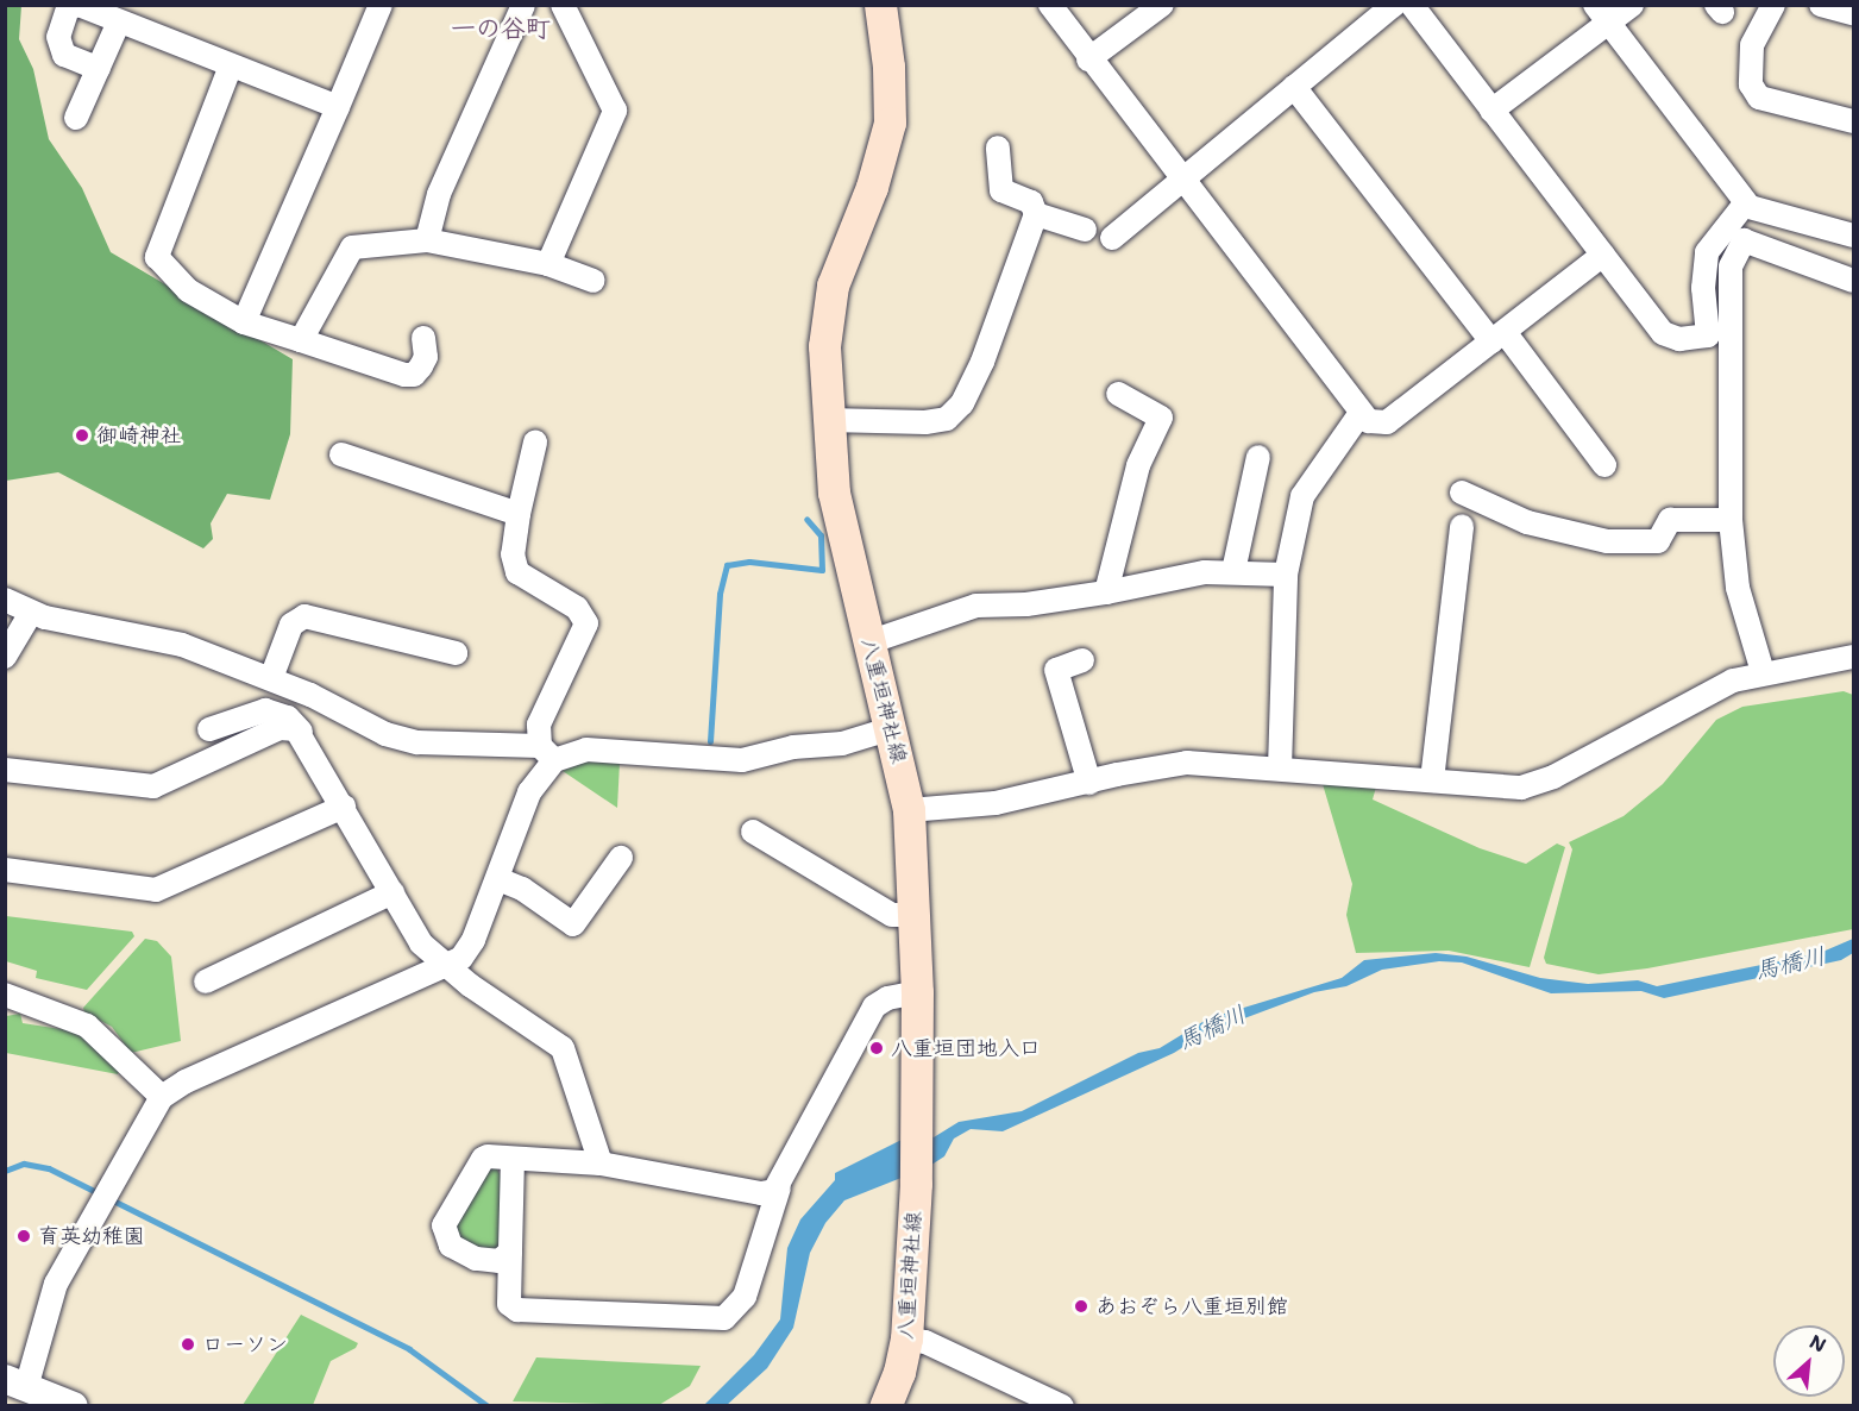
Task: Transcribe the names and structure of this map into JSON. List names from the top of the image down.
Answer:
{
  "streets": {
    "main road": ["八重垣神社線"]
  },
  "districts": ["一の谷町"],
  "water": ["馬橋川"],
  "places": [
    "御崎神社",
    "八重垣団地入口",
    "育英幼稚園",
    "あおぞら八重垣別館",
    "ローソン"
  ],
  "north": "top right"
}
